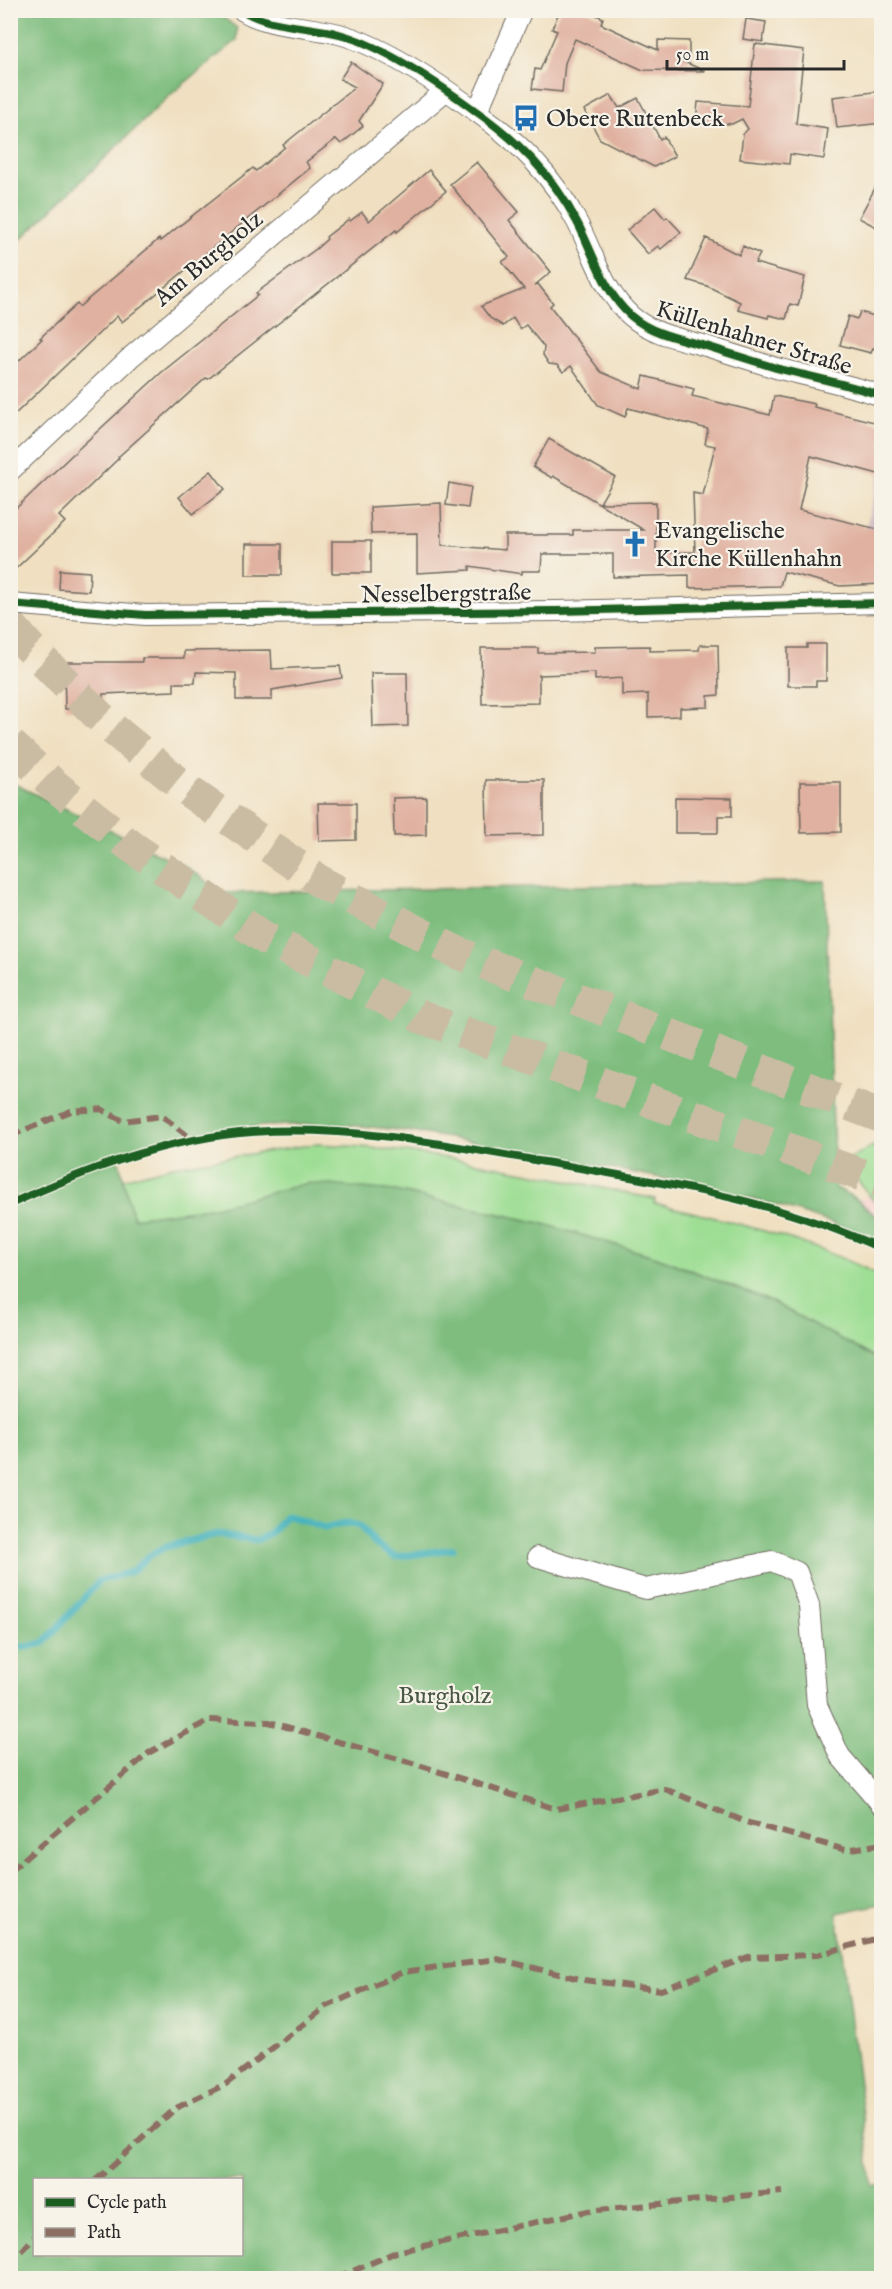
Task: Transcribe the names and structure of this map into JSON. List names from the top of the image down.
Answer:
{
  "streets": {
    "street": ["Am Burgholz", "Küllenhahner Straße", "Nesselbergstraße"]
  },
  "crossings": [
    ["Am Burgholz", "Küllenhahner Straße"]
  ],
  "parks": ["Burgholz"],
  "places": {
    "bus stop": ["Obere Rutenbeck"],
    "church": ["Evangelische Kirche Küllenhahn"]
  },
  "legend": ["Cycle path", "Path"],
  "scale_bar": "50 m"
}
